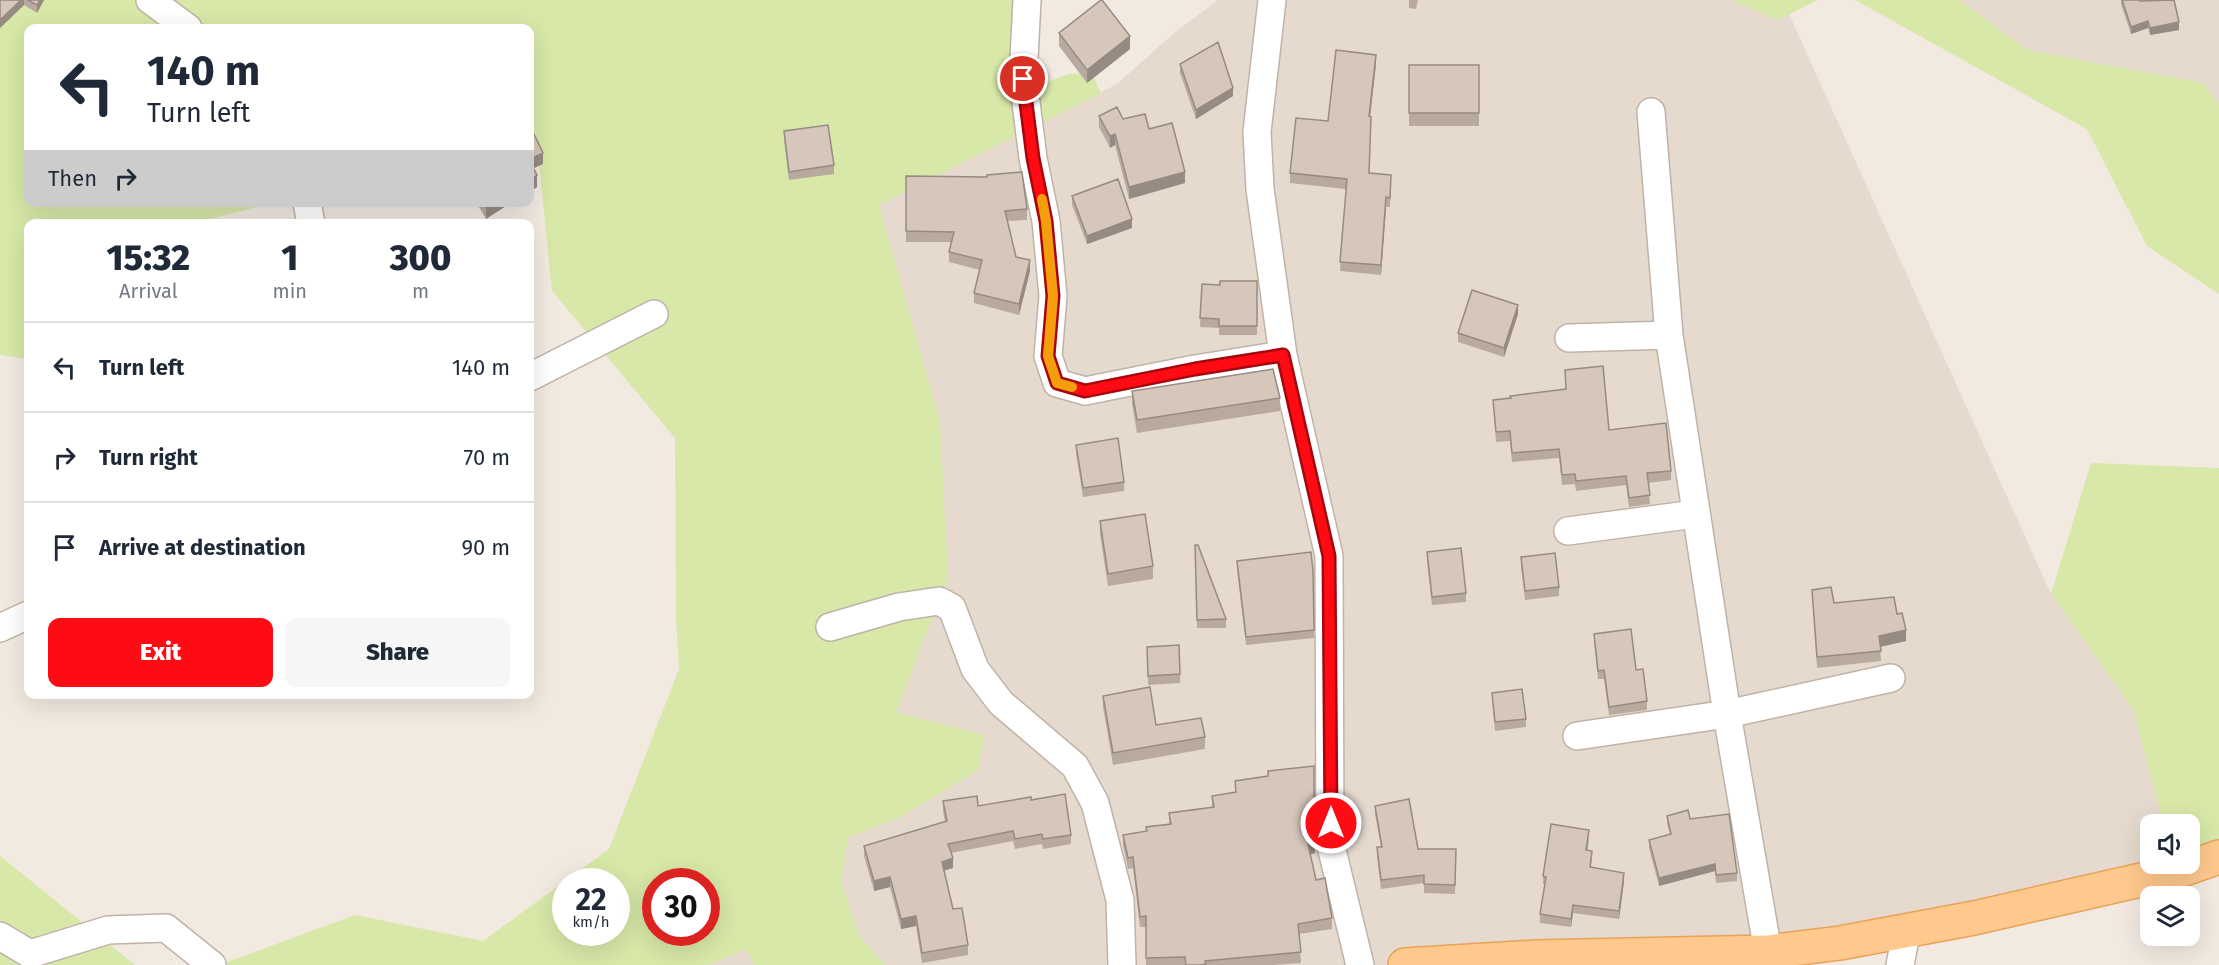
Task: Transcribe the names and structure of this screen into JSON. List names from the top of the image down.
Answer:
{
  "page": {
    "turn": ["140 m", "Turn left"],
    "then": "Then",
    "eta": [
      "15:32",
      "Arrival",
      "1",
      "min",
      "300",
      "m"
    ],
    "list": [
      {
        "name": "Turn left",
        "value": "140 m"
      },
      {
        "name": "Turn right",
        "value": "70 m"
      },
      {
        "name": "Arrive at destination",
        "value": "90 m"
      }
    ],
    "buttons": ["Exit", "Share"],
    "speed": "22 km/h",
    "limit": "30"
  }
}
